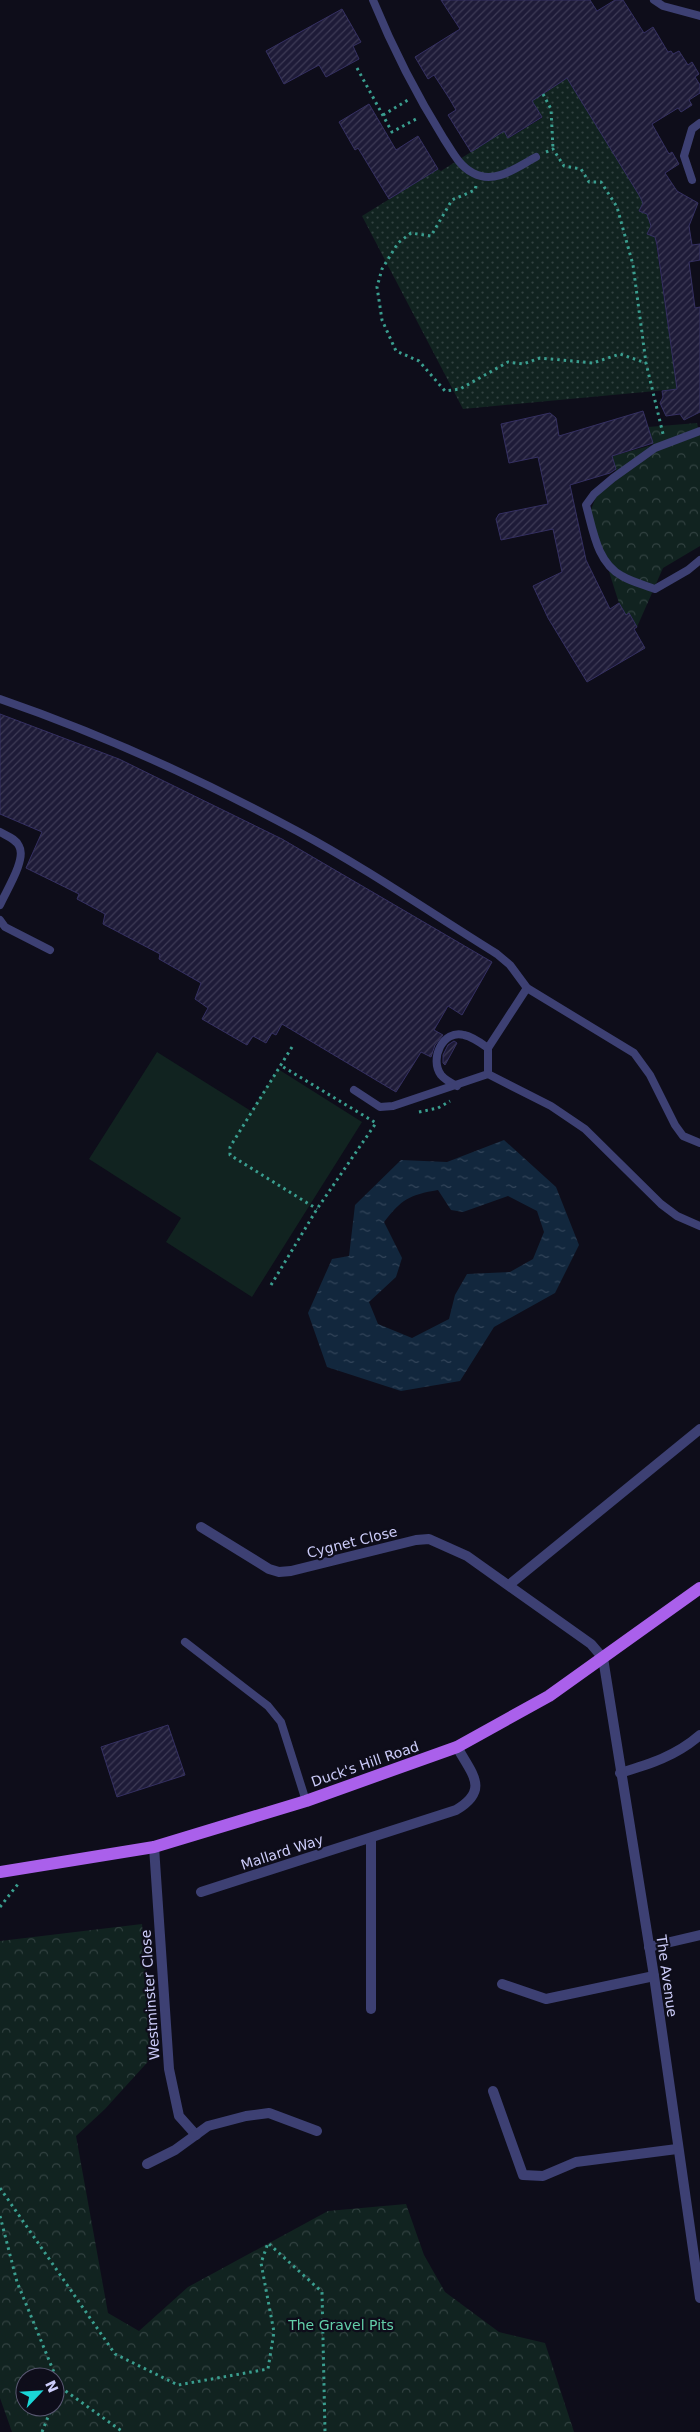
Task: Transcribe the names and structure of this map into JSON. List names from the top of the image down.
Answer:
{
  "streets": {
    "main road": ["Duck's Hill Road"],
    "street": [
      "Cygnet Close",
      "Mallard Way",
      "The Avenue",
      "Westminster Close"
    ]
  },
  "crossings": [
    ["Cygnet Close", "Duck's Hill Road"],
    ["Cygnet Close", "The Avenue"],
    ["Duck's Hill Road", "Mallard Way"],
    ["Duck's Hill Road", "The Avenue"],
    ["Duck's Hill Road", "Westminster Close"]
  ],
  "parks": ["The Gravel Pits"],
  "north": "top right"
}
